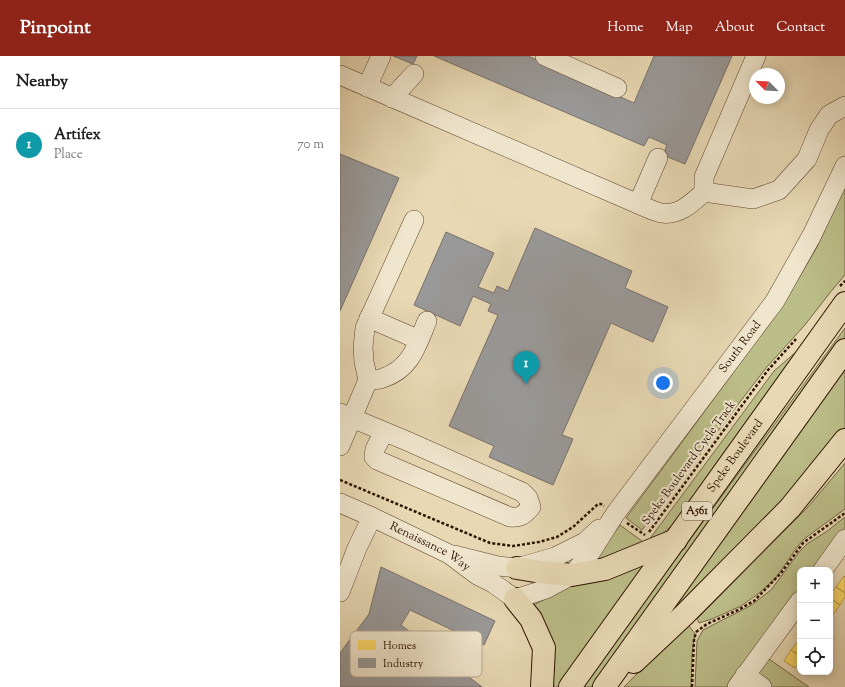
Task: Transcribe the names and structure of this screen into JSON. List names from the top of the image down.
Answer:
{
  "streets": {
    "highway": ["Speke Boulevard", "A561"],
    "street": ["South Road", "Renaissance Way"],
    "path": ["Speke Boulevard Cycle Track"]
  },
  "crossings": [
    ["South Road", "Speke Boulevard Cycle Track"],
    ["South Road", "Renaissance Way"]
  ],
  "legend": ["Homes", "Industry"],
  "north": "top left",
  "page": {
    "header": "Pinpoint",
    "nav": [
      "Home",
      "Map",
      "About",
      "Contact"
    ],
    "heading": "Nearby",
    "list": [
      {
        "mark": "1",
        "name": "Artifex",
        "note": "Place",
        "value": "70 m"
      }
    ],
    "pins": "1",
    "map_buttons": ["+", "−"]
  }
}
